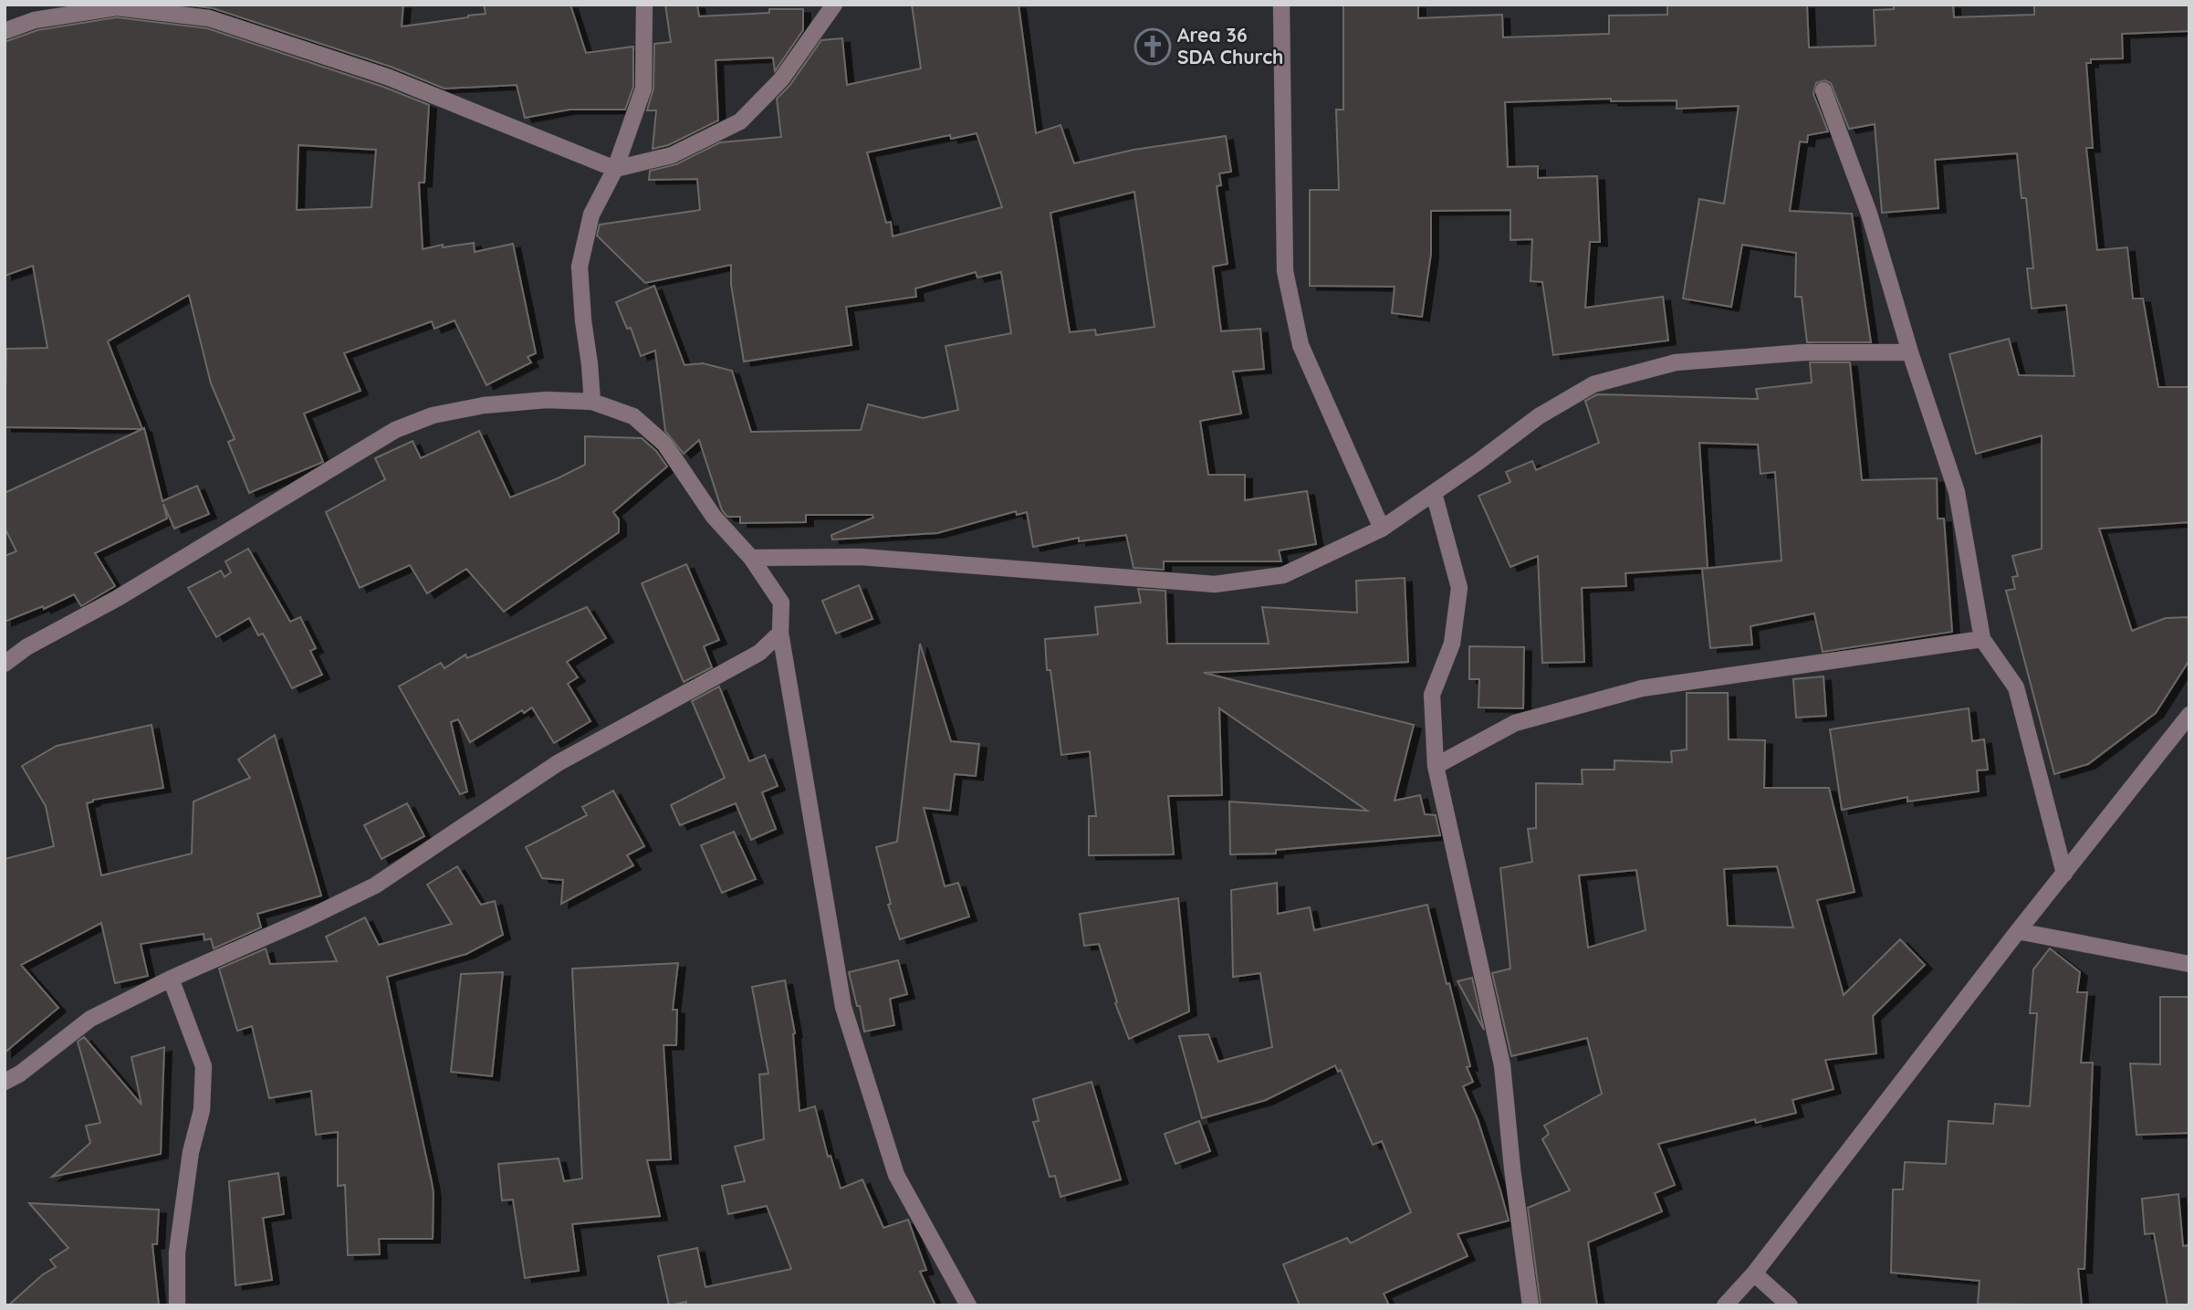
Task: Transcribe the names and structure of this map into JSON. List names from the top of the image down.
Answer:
{
  "places": {
    "church": ["Area 36 SDA Church"]
  }
}
